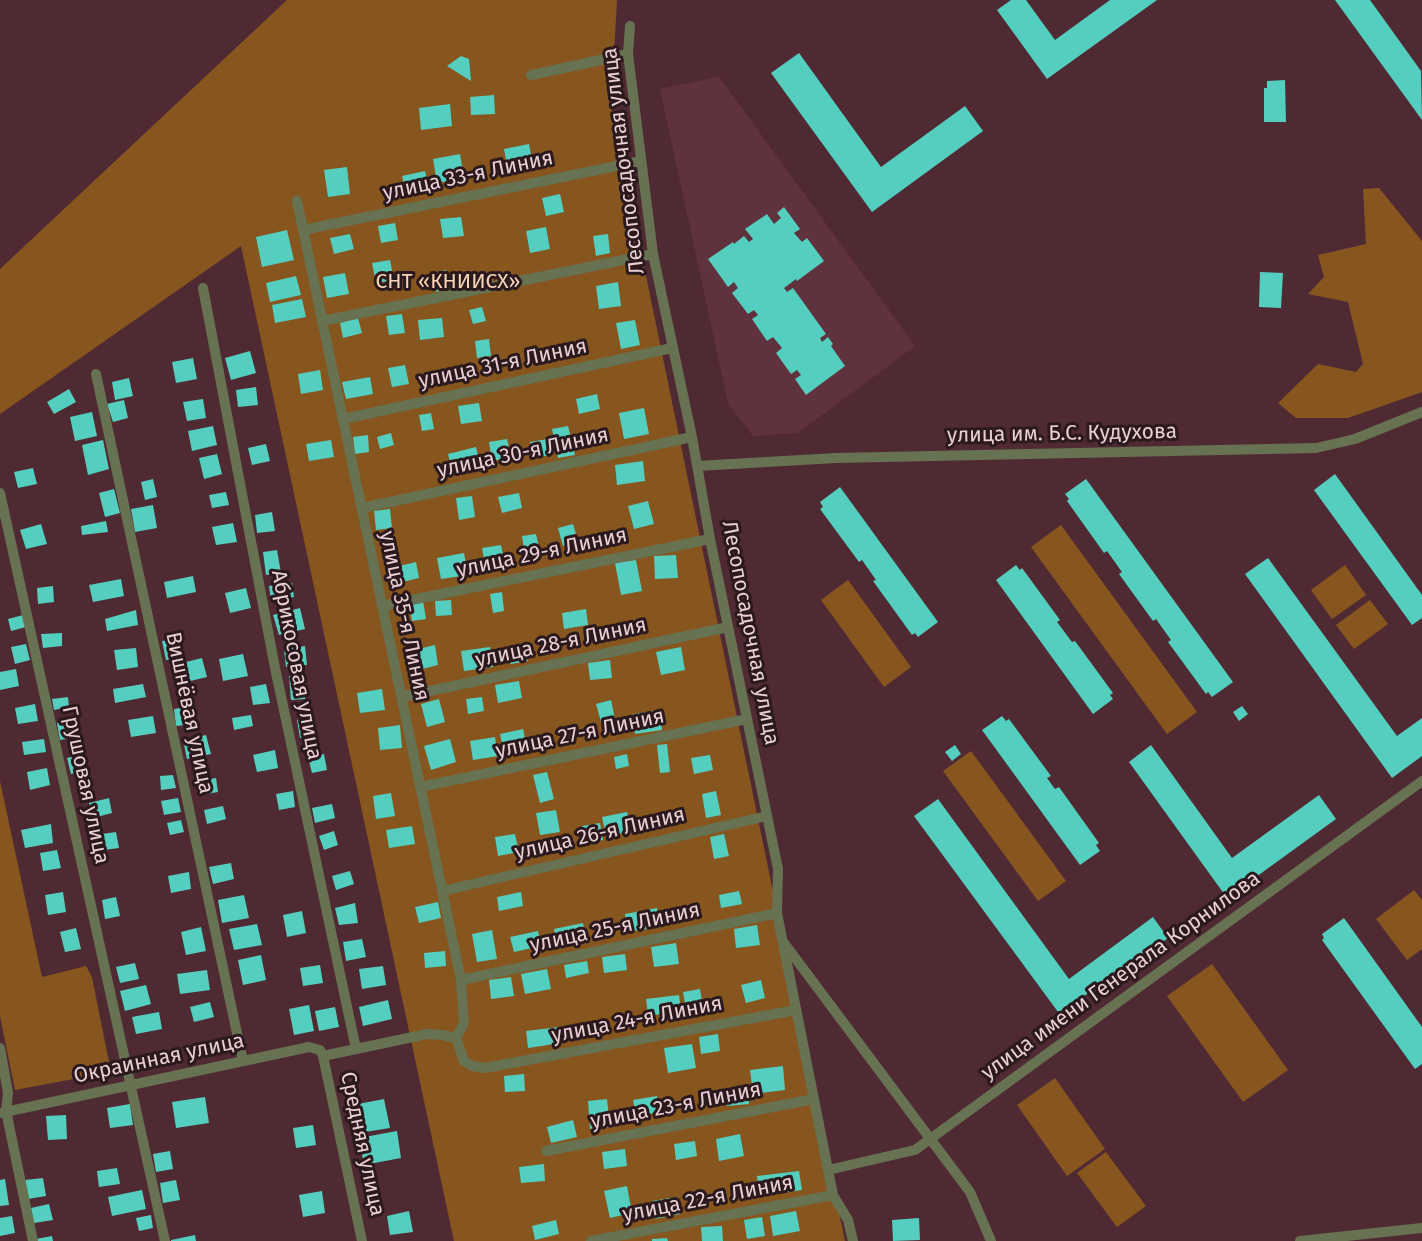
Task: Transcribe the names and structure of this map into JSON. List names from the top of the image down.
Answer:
{
  "streets": {
    "street": [
      "Лесопосадочная улица",
      "улица 33-я Линия",
      "улица 31-я Линия",
      "улица им. Б.С. Кудухова",
      "улица 30-я Линия",
      "улица 29-я Линия",
      "улица 35-я Линия",
      "улица 28-я Линия",
      "Абрикосовая улица",
      "Вишнёвая улица",
      "улица 27-я Линия",
      "Грушовая улица",
      "улица 26-я Линия",
      "улица 25-я Линия",
      "улица имени Генерала Корнилова",
      "улица 24-я Линия",
      "Окраинная улица",
      "улица 23-я Линия",
      "Средняя улица",
      "улица 22-я Линия"
    ]
  },
  "crossings": [
    ["Лесопосадочная улица", "улица 33-я Линия"],
    ["Лесопосадочная улица", "улица 31-я Линия"],
    ["Лесопосадочная улица", "улица им. Б.С. Кудухова"],
    ["Лесопосадочная улица", "улица 30-я Линия"],
    ["Лесопосадочная улица", "улица 29-я Линия"],
    ["Лесопосадочная улица", "улица 28-я Линия"],
    ["Лесопосадочная улица", "улица 27-я Линия"],
    ["Лесопосадочная улица", "улица 26-я Линия"],
    ["Лесопосадочная улица", "улица 25-я Линия"],
    ["Лесопосадочная улица", "улица имени Генерала Корнилова"],
    ["Лесопосадочная улица", "улица 24-я Линия"],
    ["Лесопосадочная улица", "улица 23-я Линия"],
    ["Лесопосадочная улица", "улица 22-я Линия"],
    ["улица 33-я Линия", "улица 35-я Линия"],
    ["улица 31-я Линия", "улица 35-я Линия"],
    ["улица 30-я Линия", "улица 35-я Линия"],
    ["улица 29-я Линия", "улица 35-я Линия"],
    ["улица 35-я Линия", "улица 28-я Линия"],
    ["улица 35-я Линия", "улица 27-я Линия"],
    ["улица 35-я Линия", "улица 26-я Линия"],
    ["улица 35-я Линия", "улица 25-я Линия"],
    ["улица 35-я Линия", "улица 24-я Линия"],
    ["Вишнёвая улица", "Окраинная улица"],
    ["Грушовая улица", "Окраинная улица"],
    ["Окраинная улица", "Средняя улица"]
  ],
  "parks": ["СНТ «КНИИСХ»"]
}
